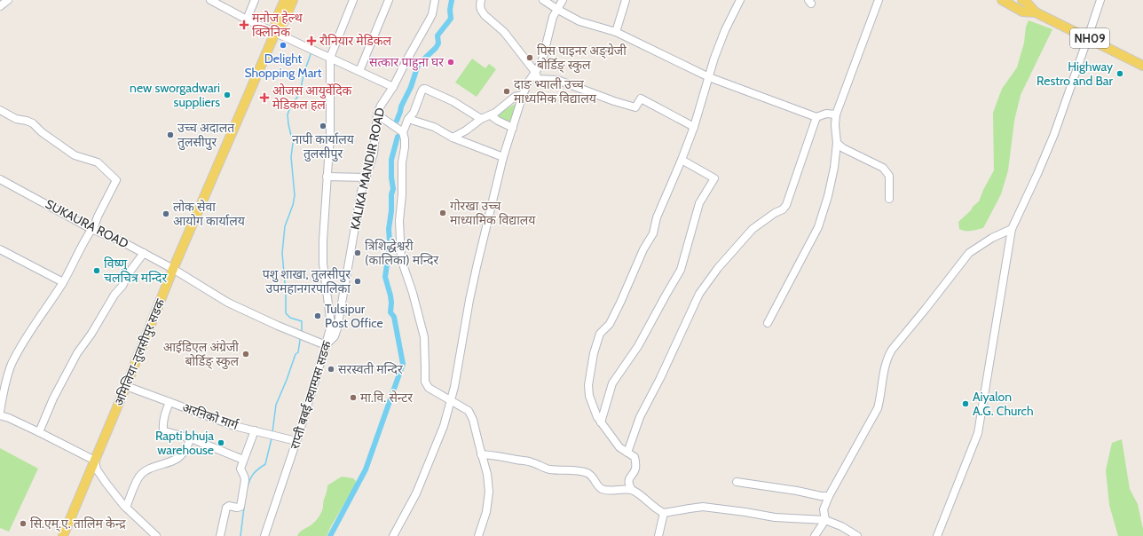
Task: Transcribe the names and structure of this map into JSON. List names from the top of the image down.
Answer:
{
  "streets": {
    "main road": ["NH09", "अमिलिया-तुलसीपुर सडक"],
    "street": [
      "KALIKA MANDIR ROAD",
      "SUKAURA ROAD",
      "राप्ती बबई क्याम्पस सडक",
      "अरनिको मार्ग"
    ]
  },
  "crossings": [
    ["KALIKA MANDIR ROAD", "SUKAURA ROAD"],
    ["KALIKA MANDIR ROAD", "राप्ती बबई क्याम्पस सडक"],
    ["SUKAURA ROAD", "अमिलिया-तुलसीपुर सडक"],
    ["SUKAURA ROAD", "राप्ती बबई क्याम्पस सडक"],
    ["अमिलिया-तुलसीपुर सडक", "अरनिको मार्ग"],
    ["राप्ती बबई क्याम्पस सडक", "अरनिको मार्ग"]
  ],
  "places": {
    "health": ["मनोज हेल्थ क्लिनिक", "रौनियार मेडिकल", "ओजस आयुर्वेदिक मेडिकल हल"],
    "other": [
      "Delight Shopping Mart",
      "पिस पाइनर अङ्‍ग्रेजी बोर्डिङ् स्कुल",
      "सत्कार पाहुना घर",
      "Highway Restro and Bar",
      "दाङ भ्याली उच्च माध्यमिक विद्यालय",
      "new sworgadwari suppliers",
      "नापी कार्यालय तुलसीपुर",
      "उच्च अदालत तुलसीपुर",
      "गोरखा उच्च माध्यामिक विद्यालय",
      "लोक सेवा आयोग कार्यालय",
      "त्रिशिद्धेश्वरी (कालिका) मन्दिर",
      "विष्णु चलचित्र मन्दिर",
      "पशु शाखा, तुलसीपुर उपमहानगरपालिका",
      "Tulsipur Post Office",
      "आईडिएल अंग्रेजी बोर्डिङ् स्कुल",
      "सरस्वती मन्दिर",
      "मा.वि. सेन्टर",
      "Aiyalon A.G. Church",
      "Rapti bhuja warehouse",
      "सि.एम्.ए. तालिम केन्द्र"
    ]
  }
}
